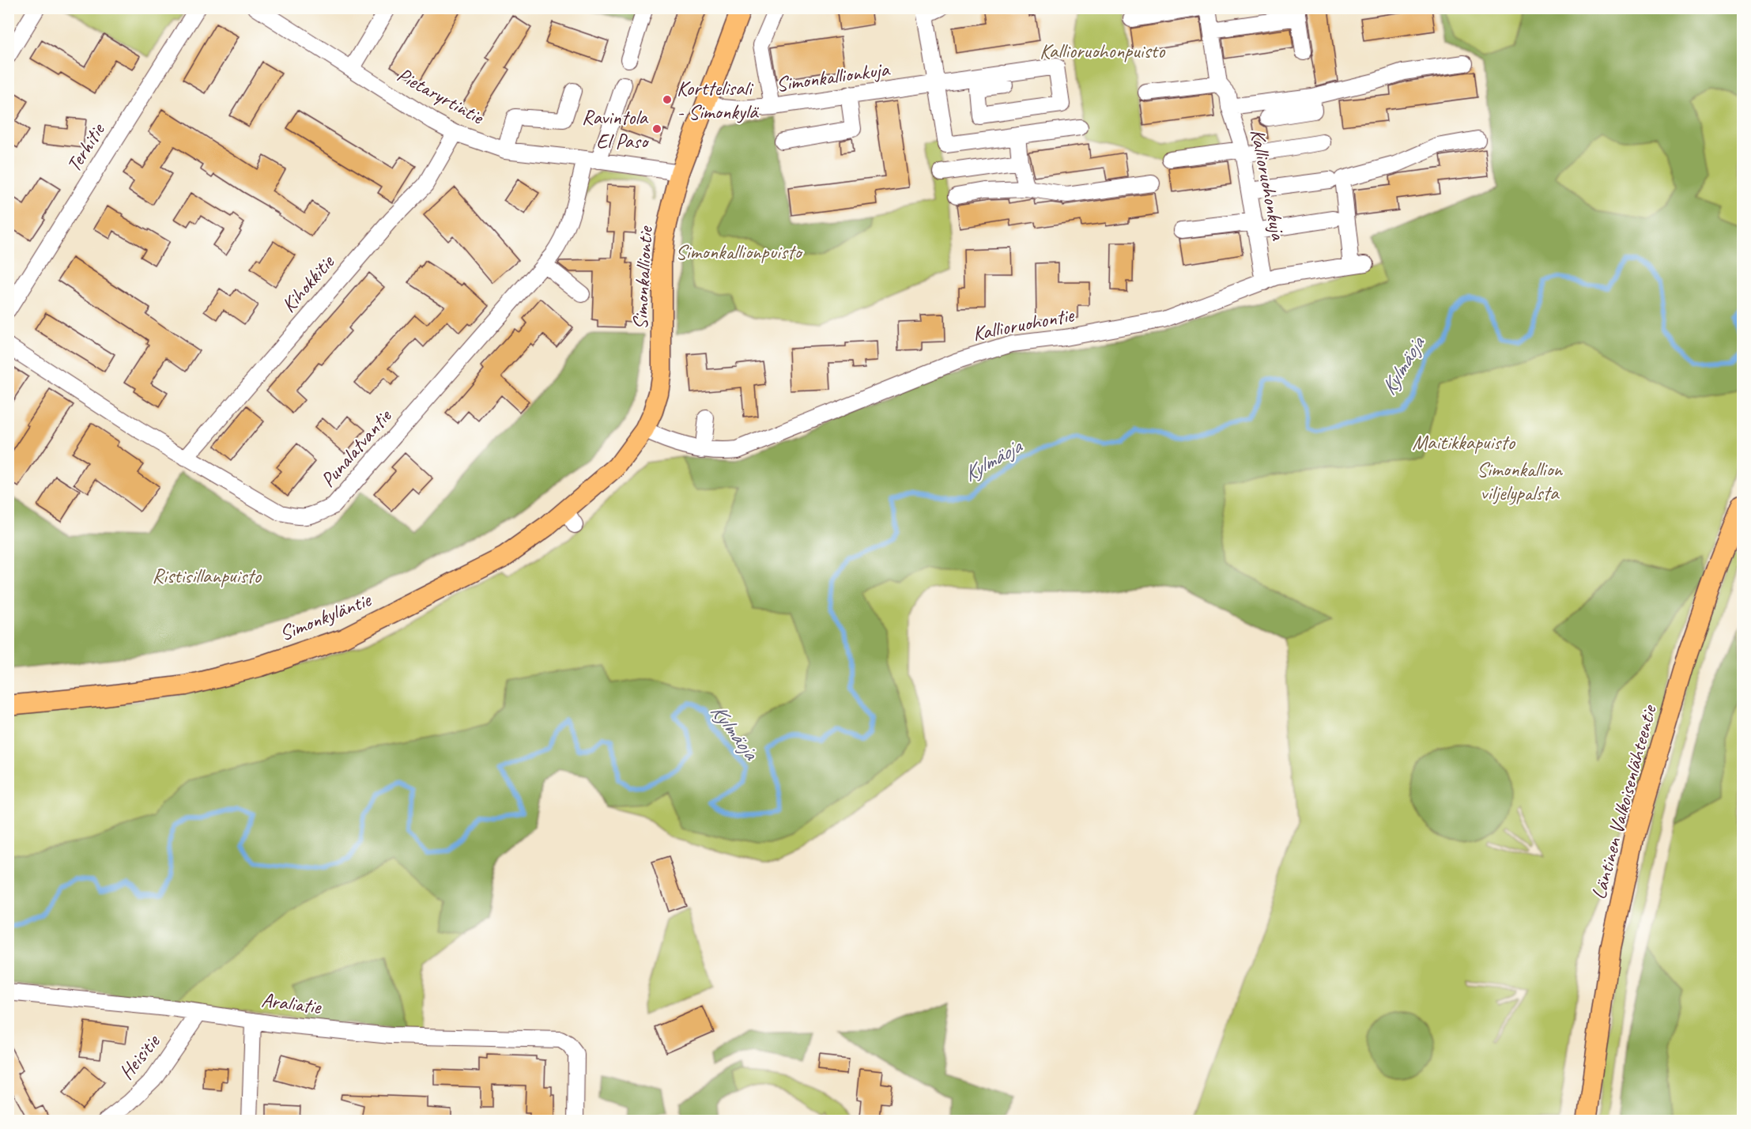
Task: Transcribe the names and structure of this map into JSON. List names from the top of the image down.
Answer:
{
  "streets": {
    "main road": ["Simonkalliontie", "Simonkyläntie", "Läntinen Valkoisenlähteentie"],
    "street": [
      "Simonkallionkuja",
      "Pietaryrtintie",
      "Terhitie",
      "Kallioruohonkuja",
      "Kihokkitie",
      "Kallioruohontie",
      "Punalatvantie",
      "Araliatie",
      "Heisitie"
    ]
  },
  "crossings": [
    ["Simonkallionkuja", "Simonkalliontie"],
    ["Pietaryrtintie", "Simonkalliontie"],
    ["Pietaryrtintie", "Kihokkitie"],
    ["Pietaryrtintie", "Punalatvantie"],
    ["Kallioruohonkuja", "Kallioruohontie"],
    ["Simonkalliontie", "Kallioruohontie"],
    ["Simonkalliontie", "Simonkyläntie"],
    ["Kihokkitie", "Punalatvantie"],
    ["Araliatie", "Heisitie"]
  ],
  "water": ["Kylmäoja"],
  "parks": [
    "Kallioruohonpuisto",
    "Simonkallionpuisto",
    "Maitikkapuisto",
    "Simonkallion viljelypalsta",
    "Ristisillanpuisto"
  ],
  "places": ["Korttelisali - Simonkylä", "Ravintola El Paso"]
}
